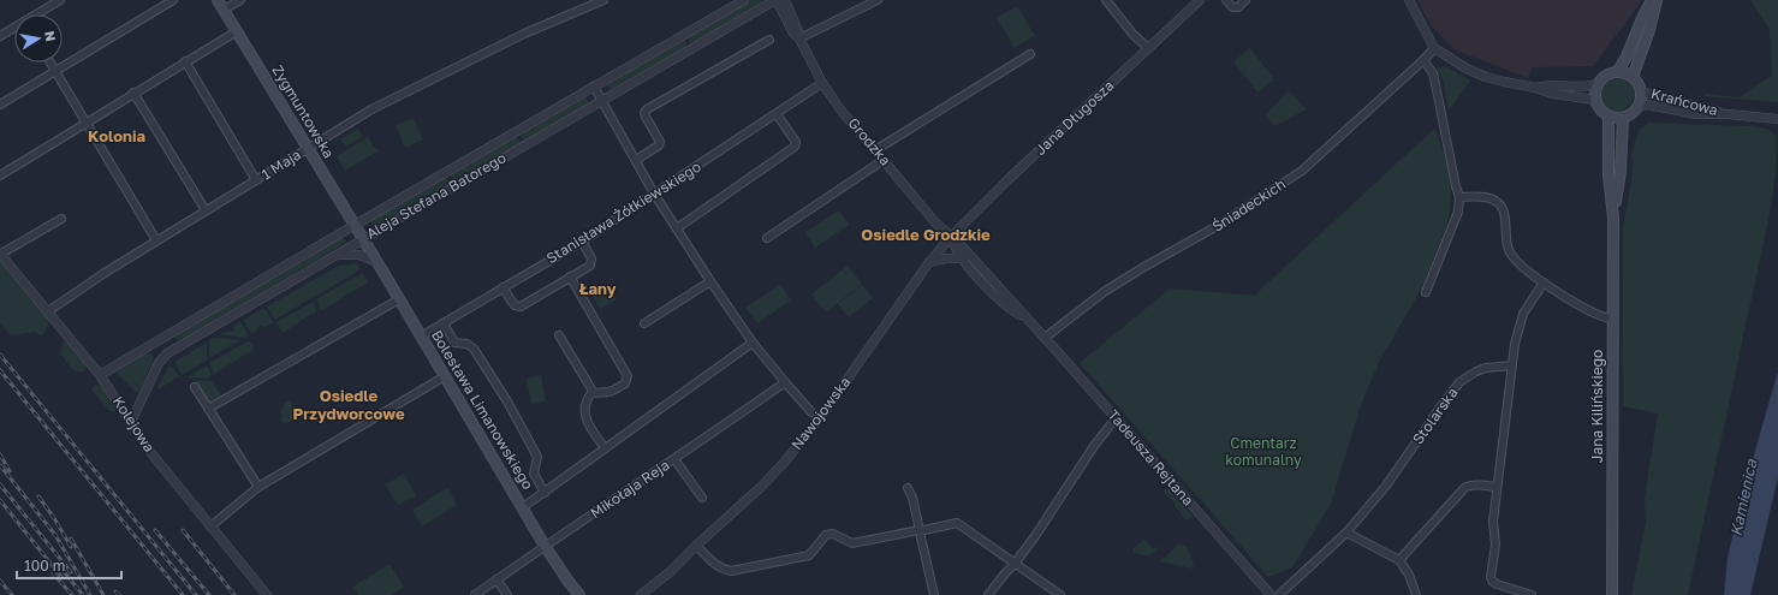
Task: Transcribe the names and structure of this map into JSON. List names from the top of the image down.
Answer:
{
  "streets": {
    "main road": ["Zygmuntowska", "Jana Kilińskiego", "Bolesława Limanowskiego"],
    "street": [
      "Krańcowa",
      "Jana Długosza",
      "Grodzka",
      "1 Maja",
      "Aleja Stefana Batorego",
      "Śniadeckich",
      "Stanisława Żółkiewskiego",
      "Nawojowska",
      "Stolarska",
      "Kolejowa",
      "Tadeusza Rejtana",
      "Mikołaja Reja"
    ]
  },
  "crossings": [
    ["Krańcowa", "Jana Kilińskiego"],
    ["Zygmuntowska", "1 Maja"],
    ["Zygmuntowska", "Aleja Stefana Batorego"],
    ["Zygmuntowska", "Bolesława Limanowskiego"],
    ["Jana Długosza", "Grodzka"],
    ["Jana Długosza", "Nawojowska"],
    ["Jana Długosza", "Tadeusza Rejtana"],
    ["Grodzka", "Aleja Stefana Batorego"],
    ["Grodzka", "Stanisława Żółkiewskiego"],
    ["Grodzka", "Nawojowska"],
    ["Grodzka", "Tadeusza Rejtana"],
    ["1 Maja", "Kolejowa"],
    ["Aleja Stefana Batorego", "Bolesława Limanowskiego"],
    ["Aleja Stefana Batorego", "Kolejowa"],
    ["Śniadeckich", "Tadeusza Rejtana"],
    ["Stanisława Żółkiewskiego", "Bolesława Limanowskiego"],
    ["Bolesława Limanowskiego", "Mikołaja Reja"],
    ["Nawojowska", "Tadeusza Rejtana"]
  ],
  "districts": [
    "Kolonia",
    "Osiedle Grodzkie",
    "Łany",
    "Osiedle Przydworcowe"
  ],
  "water": ["Kamienica"],
  "parks": ["Cmentarz komunalny"],
  "scale_bar": "100 m",
  "north": "right"
}
